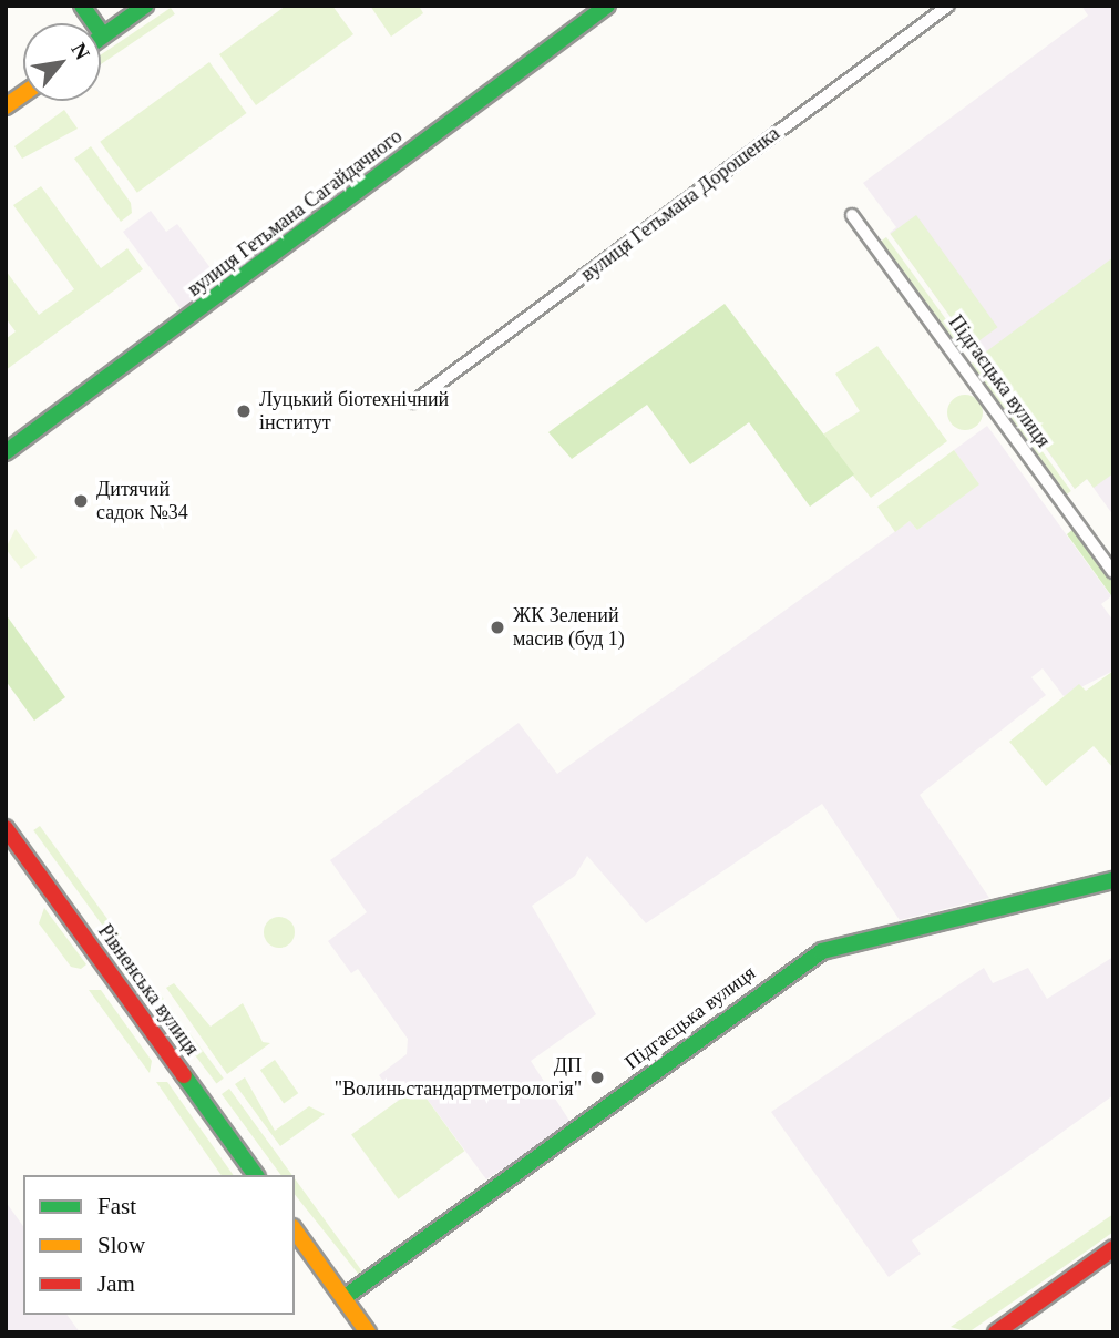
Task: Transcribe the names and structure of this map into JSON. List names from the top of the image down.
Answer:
{
  "streets": {
    "street": [
      "вулиця Гетьмана Дорошенка",
      "вулиця Гетьмана Сагайдачного",
      "Підгаєцька вулиця",
      "Рівненська вулиця"
    ]
  },
  "places": [
    "Луцький біотехнічний інститут",
    "Дитячий садок №34",
    "ЖК Зелений масив (буд 1)",
    "ДП \"Волиньстандартметрологія\""
  ],
  "legend": ["Fast", "Slow", "Jam"],
  "north": "top right"
}
